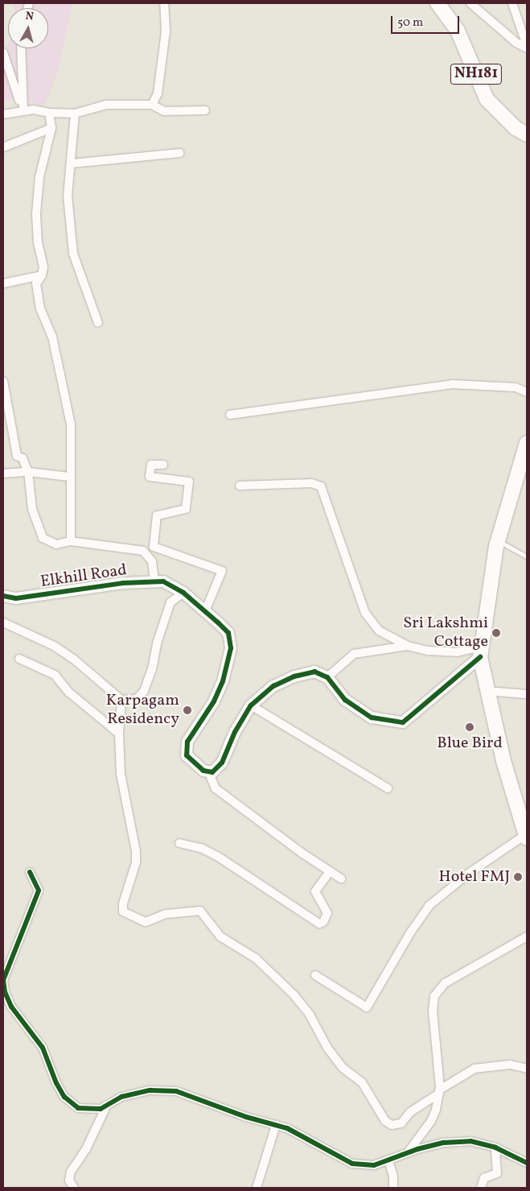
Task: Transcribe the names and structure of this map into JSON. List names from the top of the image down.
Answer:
{
  "streets": {
    "highway": ["NH181"],
    "street": ["Elkhill Road"]
  },
  "places": [
    "Sri Lakshmi Cottage",
    "Karpagam Residency",
    "Blue Bird",
    "Hotel FMJ"
  ],
  "scale_bar": "50 m",
  "north": "top"
}
